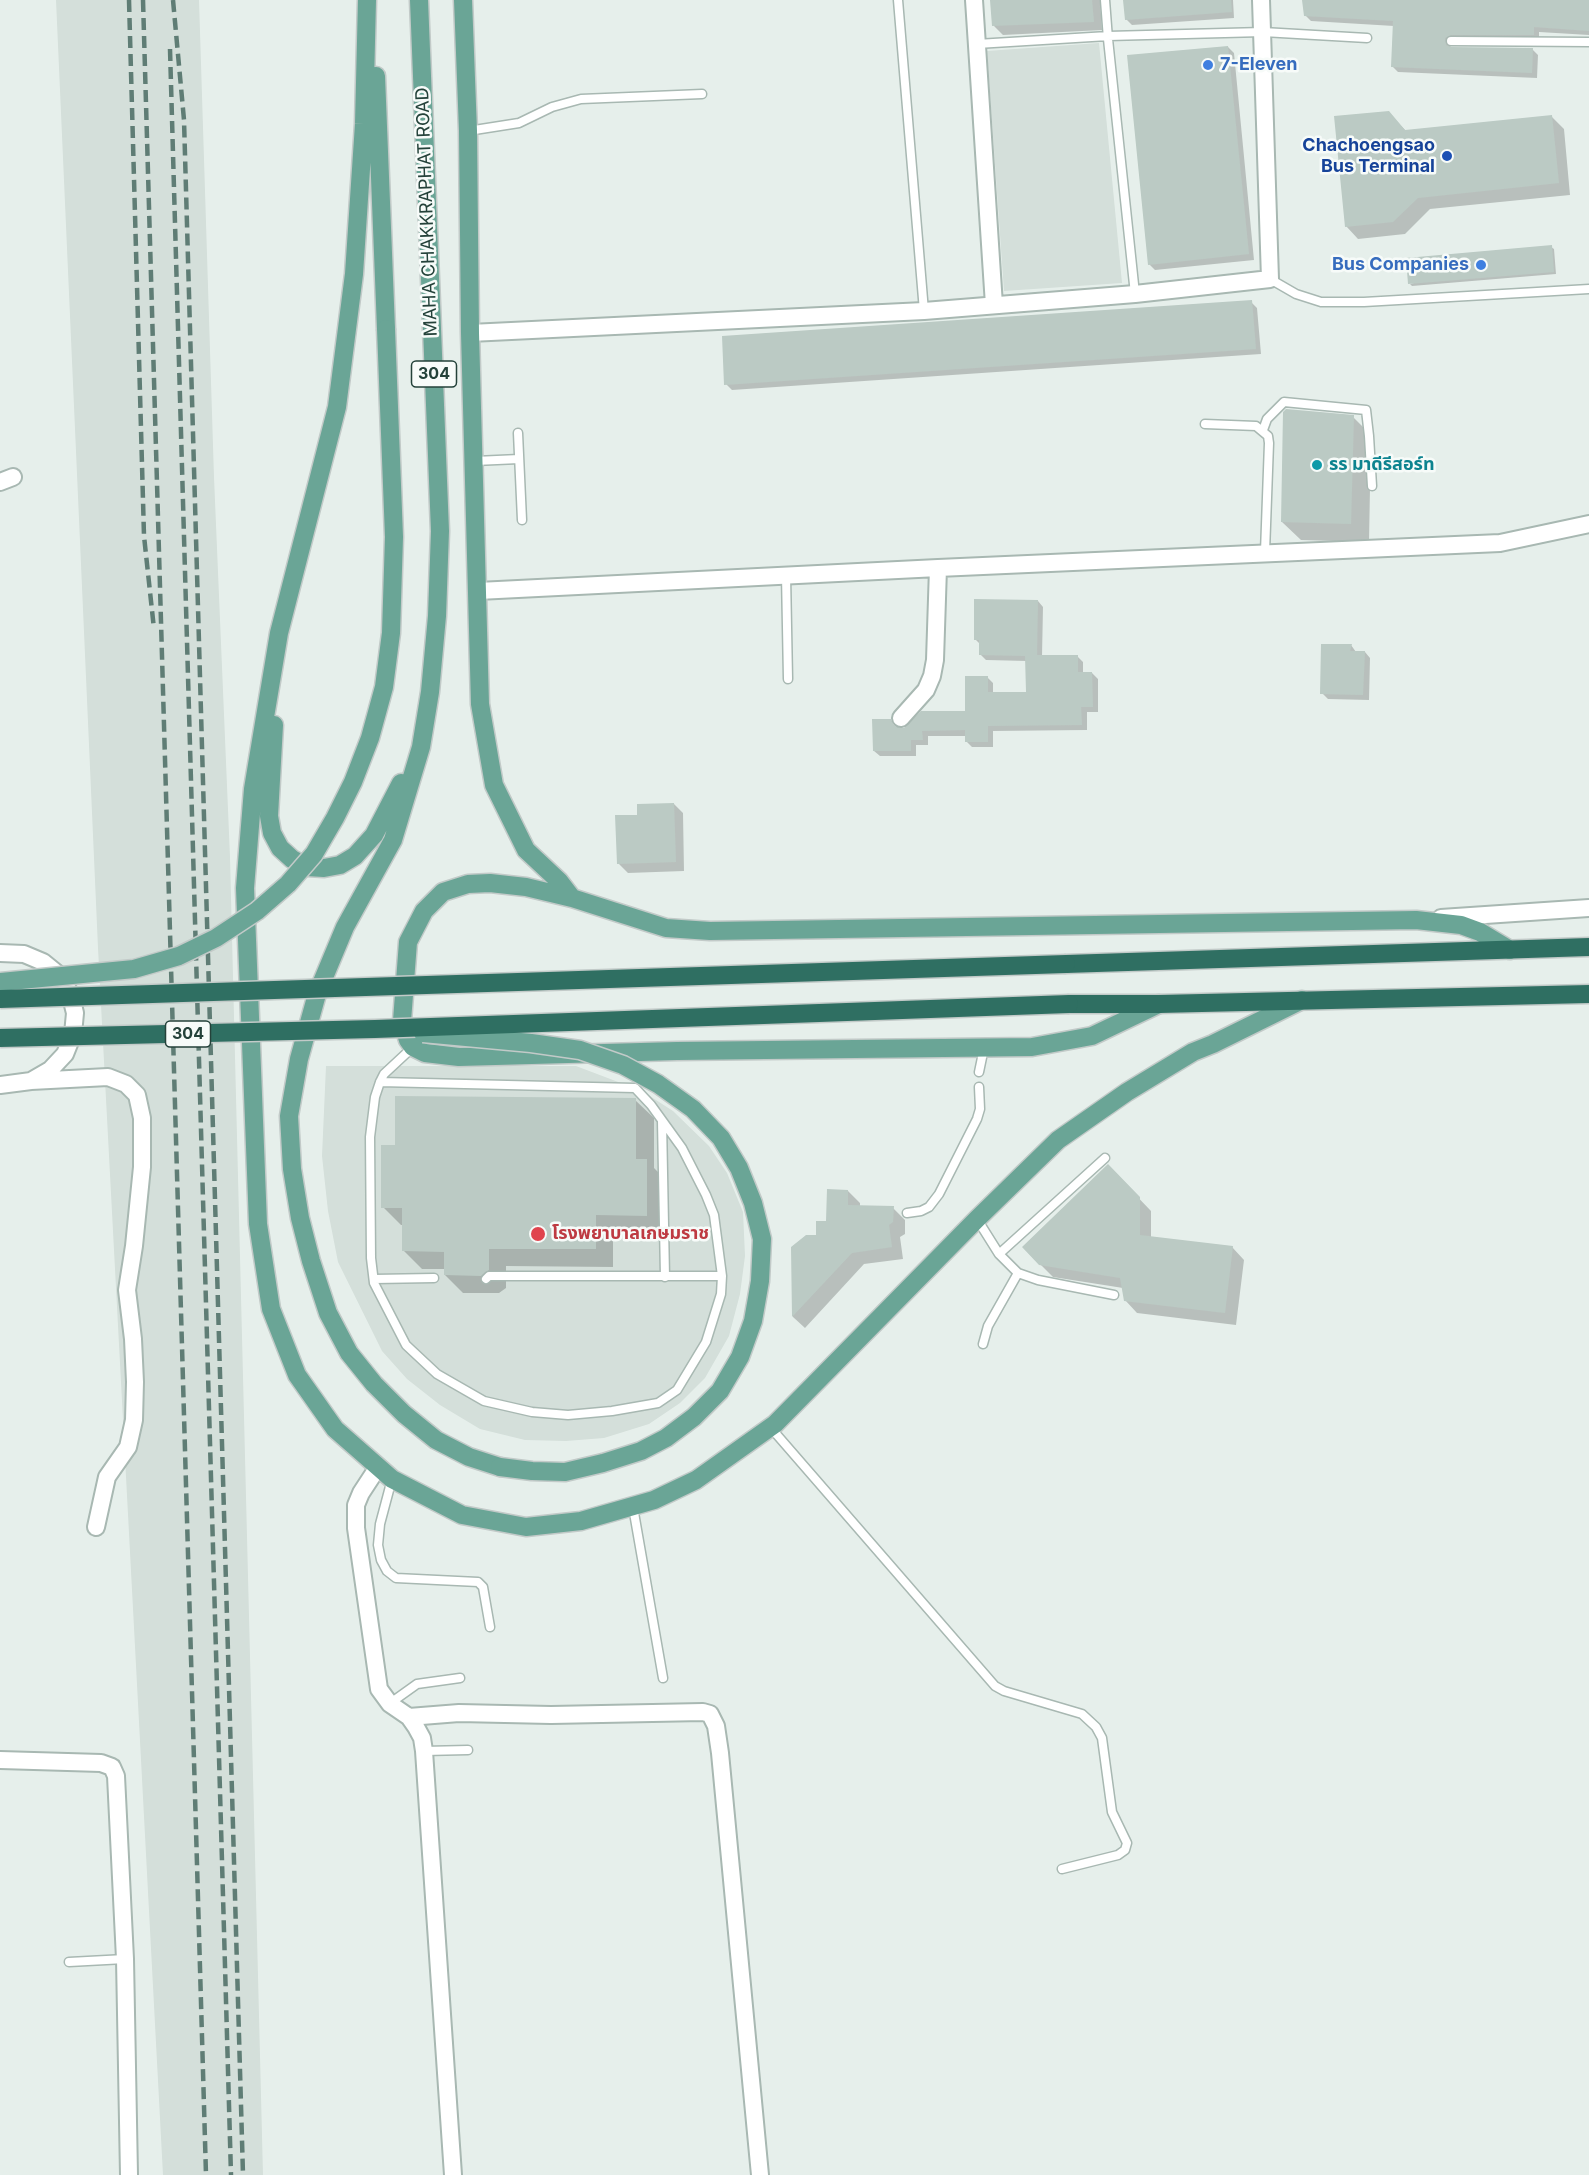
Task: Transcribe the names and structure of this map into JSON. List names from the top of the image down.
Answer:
{
  "streets": {
    "highway": ["304"],
    "main road": ["MAHA CHAKKRAPHAT ROAD"]
  },
  "places": [
    "7-Eleven",
    "Chachoengsao Bus Terminal",
    "Bus Companies",
    "รร มาดีรีสอร์ท",
    "โรงพยาบาลเกษมราช"
  ]
}
